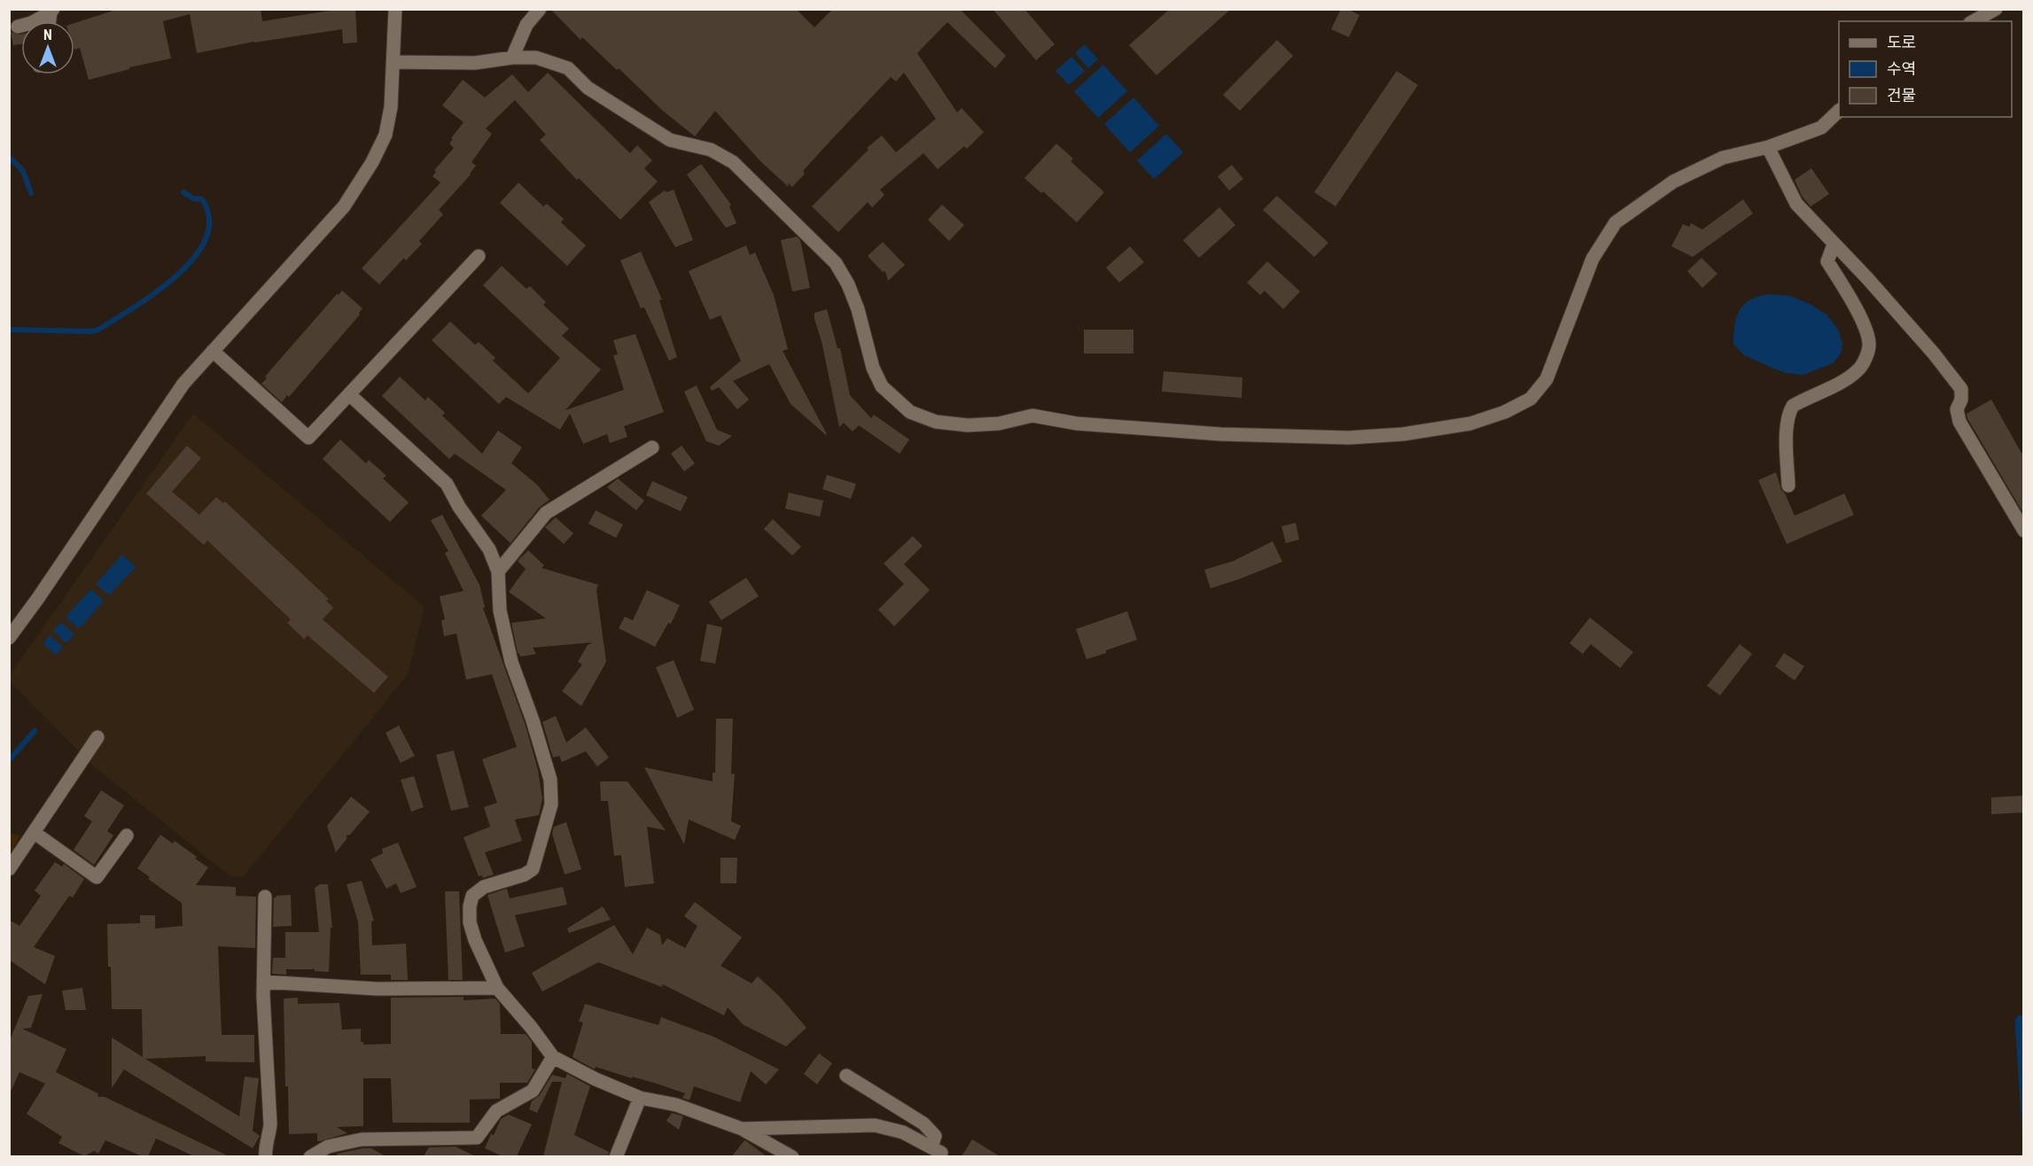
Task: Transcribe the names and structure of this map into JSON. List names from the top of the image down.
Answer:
{
  "legend": ["도로", "수역", "건물"],
  "north": "top"
}
